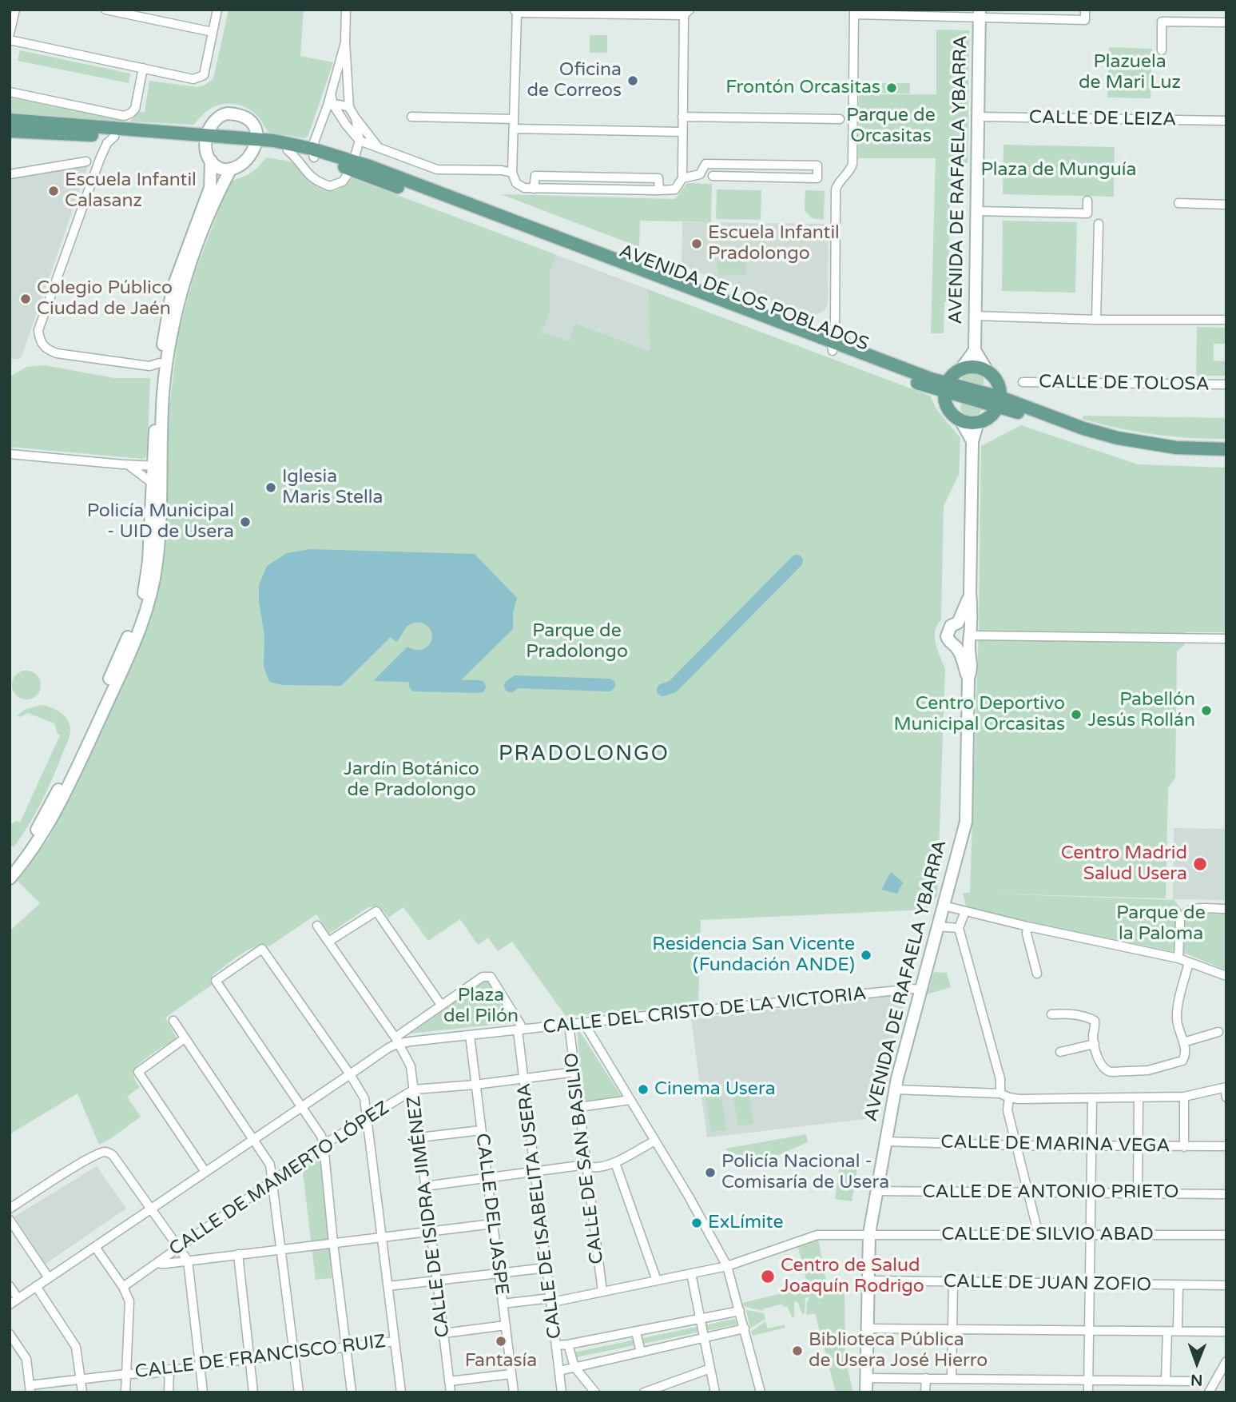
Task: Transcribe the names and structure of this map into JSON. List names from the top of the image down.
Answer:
{
  "streets": {
    "main road": ["AVENIDA DE RAFAELA YBARRA", "AVENIDA DE LOS POBLADOS"],
    "street": [
      "CALLE DE LEIZA",
      "CALLE DE TOLOSA",
      "CALLE DEL CRISTO DE LA VICTORIA",
      "CALLE DE MARINA VEGA",
      "CALLE DE SAN BASILIO",
      "CALLE DE MAMERTO LÓPEZ",
      "CALLE DE ANTONIO PRIETO",
      "CALLE DE ISABELITA USERA",
      "CALLE DEL JASPE",
      "CALLE DE ISIDRA JIMÉNEZ",
      "CALLE DE SILVIO ABAD",
      "CALLE DE JUAN ZOFIO",
      "CALLE DE FRANCISCO RUIZ"
    ]
  },
  "crossings": [
    ["CALLE DE LEIZA", "AVENIDA DE RAFAELA YBARRA"],
    ["AVENIDA DE RAFAELA YBARRA", "AVENIDA DE LOS POBLADOS"],
    ["AVENIDA DE RAFAELA YBARRA", "CALLE DEL CRISTO DE LA VICTORIA"],
    ["AVENIDA DE RAFAELA YBARRA", "CALLE DE MARINA VEGA"],
    ["AVENIDA DE RAFAELA YBARRA", "CALLE DE ANTONIO PRIETO"],
    ["AVENIDA DE RAFAELA YBARRA", "CALLE DE SILVIO ABAD"],
    ["AVENIDA DE RAFAELA YBARRA", "CALLE DE JUAN ZOFIO"],
    ["CALLE DEL CRISTO DE LA VICTORIA", "CALLE DE SAN BASILIO"],
    ["CALLE DEL CRISTO DE LA VICTORIA", "CALLE DE ISABELITA USERA"],
    ["CALLE DEL CRISTO DE LA VICTORIA", "CALLE DEL JASPE"],
    ["CALLE DEL CRISTO DE LA VICTORIA", "CALLE DE ISIDRA JIMÉNEZ"],
    ["CALLE DE SAN BASILIO", "CALLE DE MAMERTO LÓPEZ"],
    ["CALLE DE SAN BASILIO", "CALLE DE SILVIO ABAD"],
    ["CALLE DE MAMERTO LÓPEZ", "CALLE DE ISABELITA USERA"],
    ["CALLE DE MAMERTO LÓPEZ", "CALLE DEL JASPE"],
    ["CALLE DE MAMERTO LÓPEZ", "CALLE DE ISIDRA JIMÉNEZ"],
    ["CALLE DE ISABELITA USERA", "CALLE DE SILVIO ABAD"],
    ["CALLE DEL JASPE", "CALLE DE SILVIO ABAD"]
  ],
  "districts": ["PRADOLONGO"],
  "parks": [
    "Plazuela de Mari Luz",
    "Parque de Orcasitas",
    "Plaza de Munguía",
    "Parque de Pradolongo",
    "Jardín Botánico de Pradolongo",
    "Parque de la Paloma",
    "Plaza del Pilón"
  ],
  "places": [
    "Oficina de Correos",
    "Frontón Orcasitas",
    "Escuela Infantil Calasanz",
    "Escuela Infantil Pradolongo",
    "Colegio Público Ciudad de Jaén",
    "Iglesia Maris Stella",
    "Policía Municipal - UID de Usera",
    "Pabellón Jesús Rollán",
    "Centro Deportivo Municipal Orcasitas",
    "Centro Madrid Salud Usera",
    "Residencia San Vicente (Fundación ANDE)",
    "Cinema Usera",
    "Policía Nacional - Comisaría de Usera",
    "ExLímite",
    "Centro de Salud Joaquín Rodrigo",
    "Fantasía",
    "Biblioteca Pública de Usera José Hierro"
  ],
  "north": "bottom"
}
